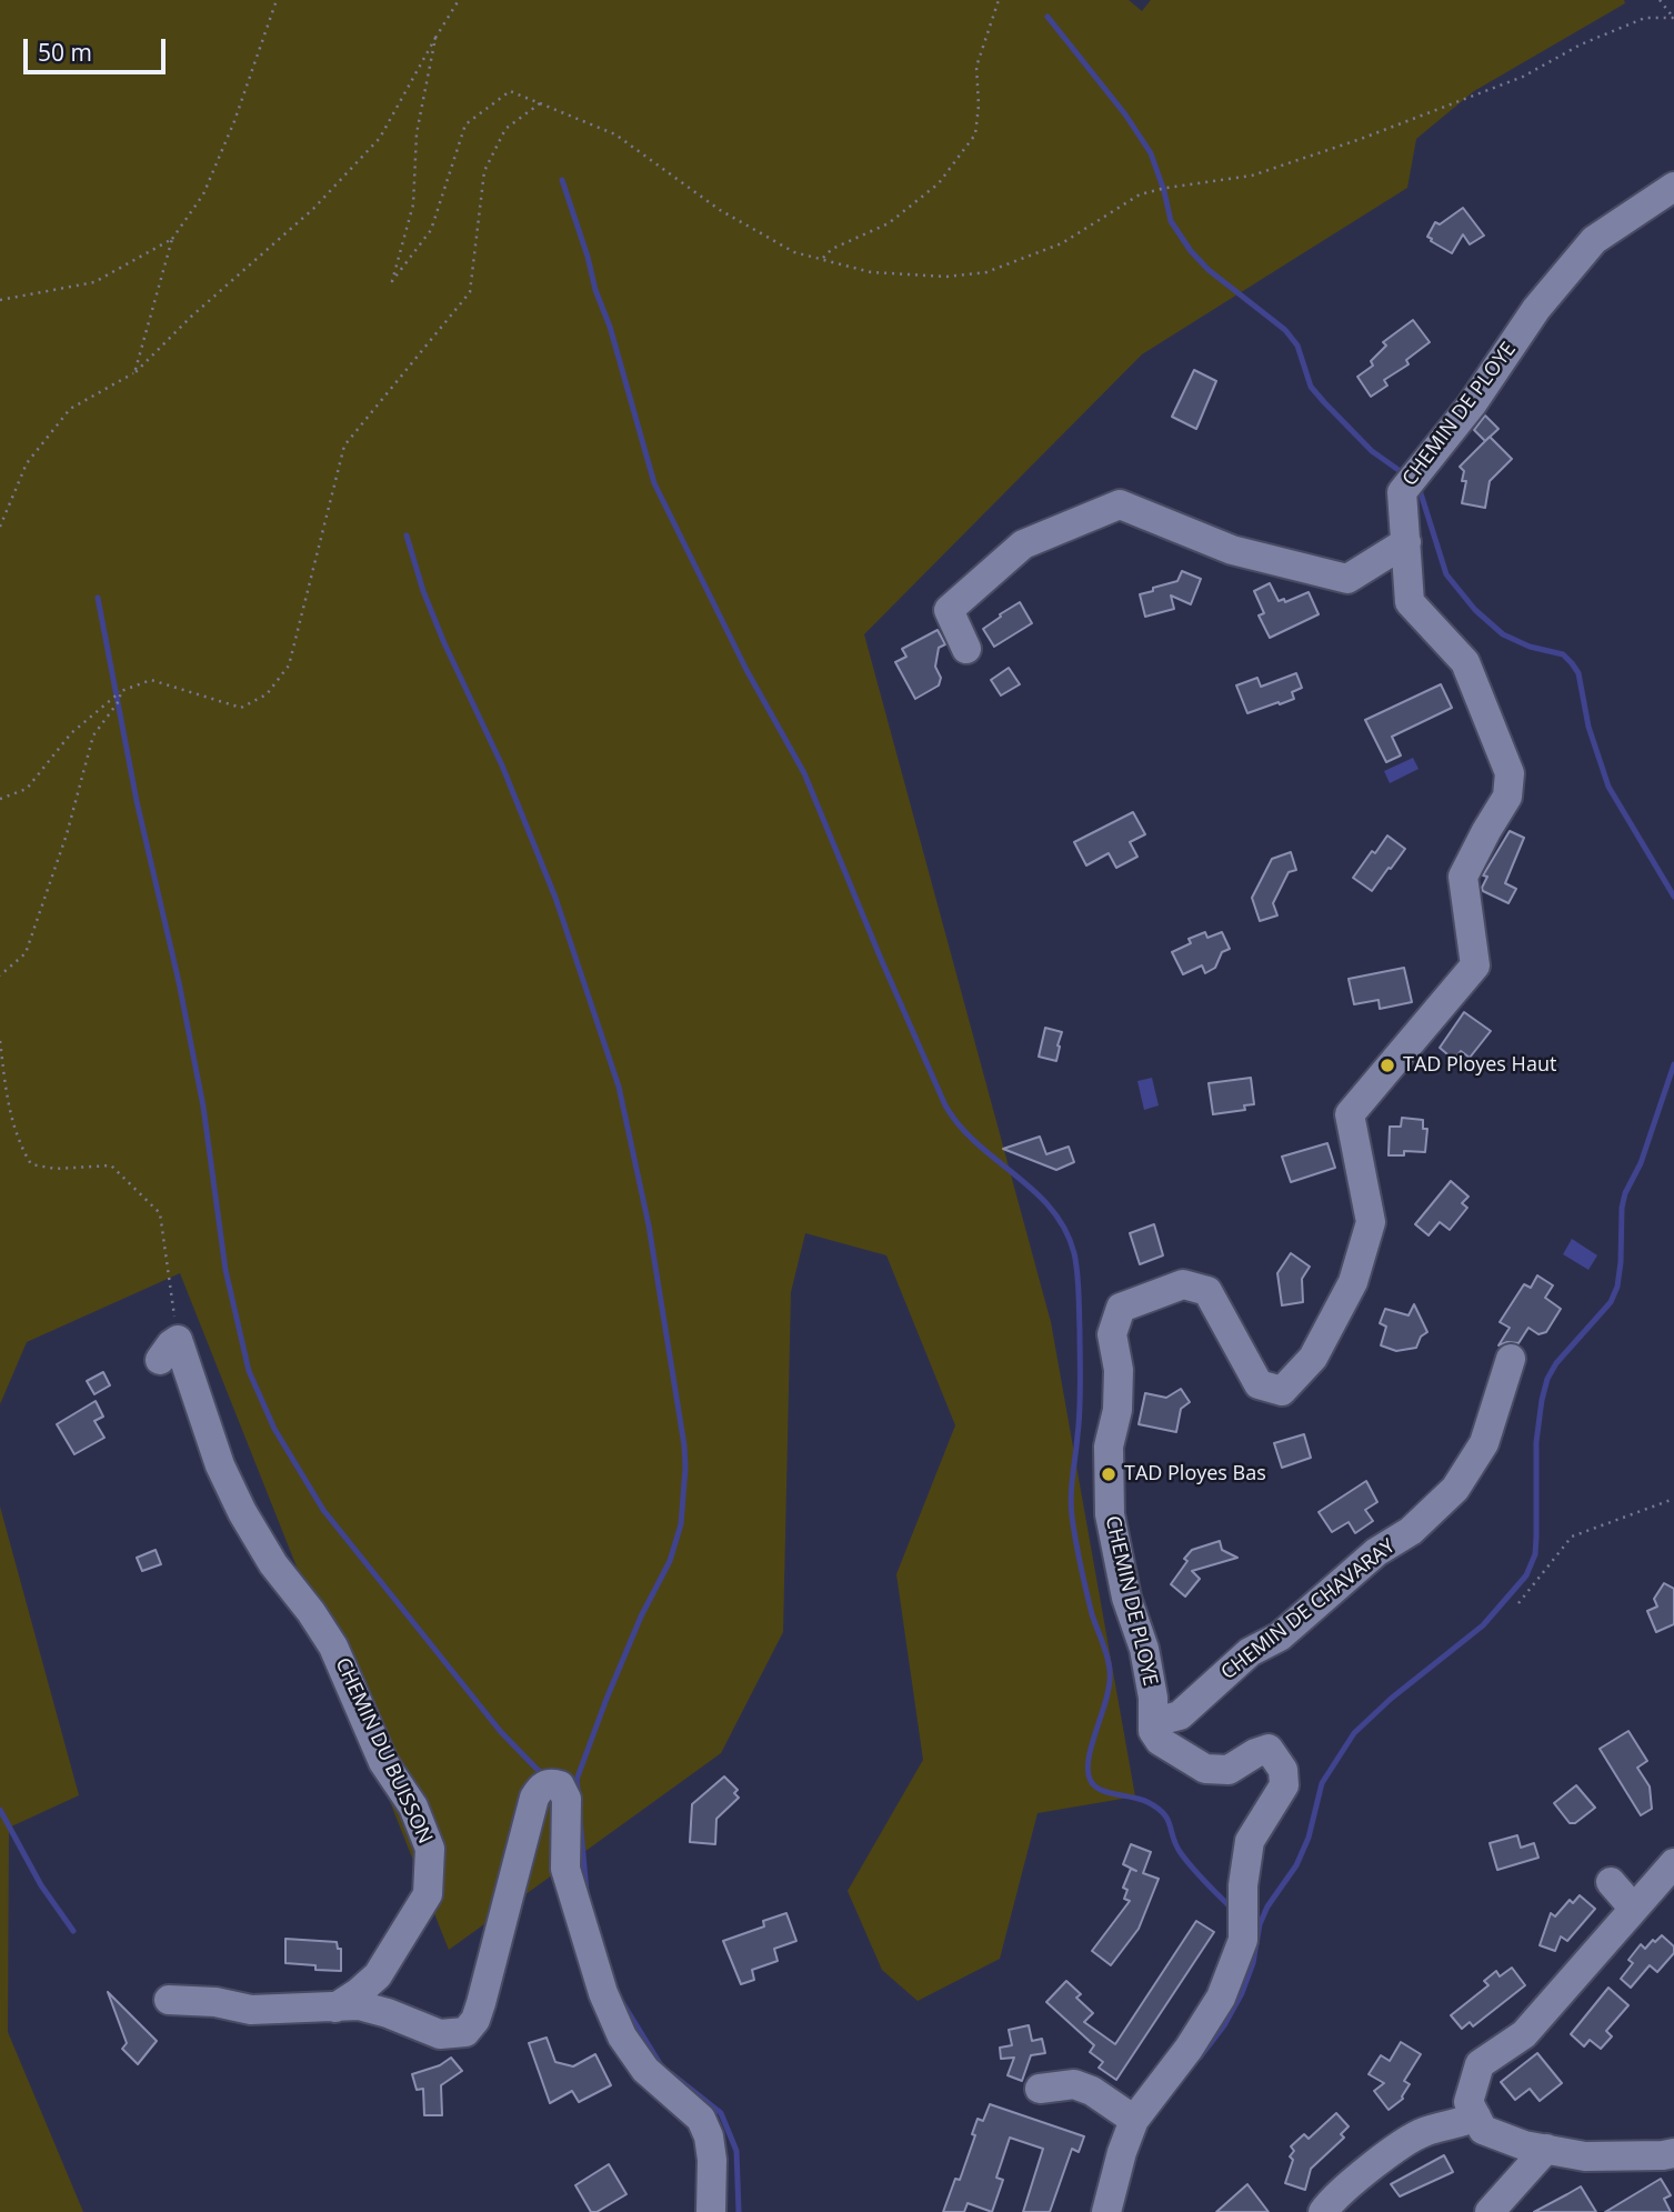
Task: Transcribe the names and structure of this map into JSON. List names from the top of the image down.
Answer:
{
  "streets": {
    "street": ["CHEMIN DE PLOYE", "CHEMIN DE CHAVARAY", "CHEMIN DU BUISSON"]
  },
  "crossings": [
    ["CHEMIN DE PLOYE", "CHEMIN DE CHAVARAY"]
  ],
  "places": ["TAD Ployes Haut", "TAD Ployes Bas"],
  "scale_bar": "50 m"
}
